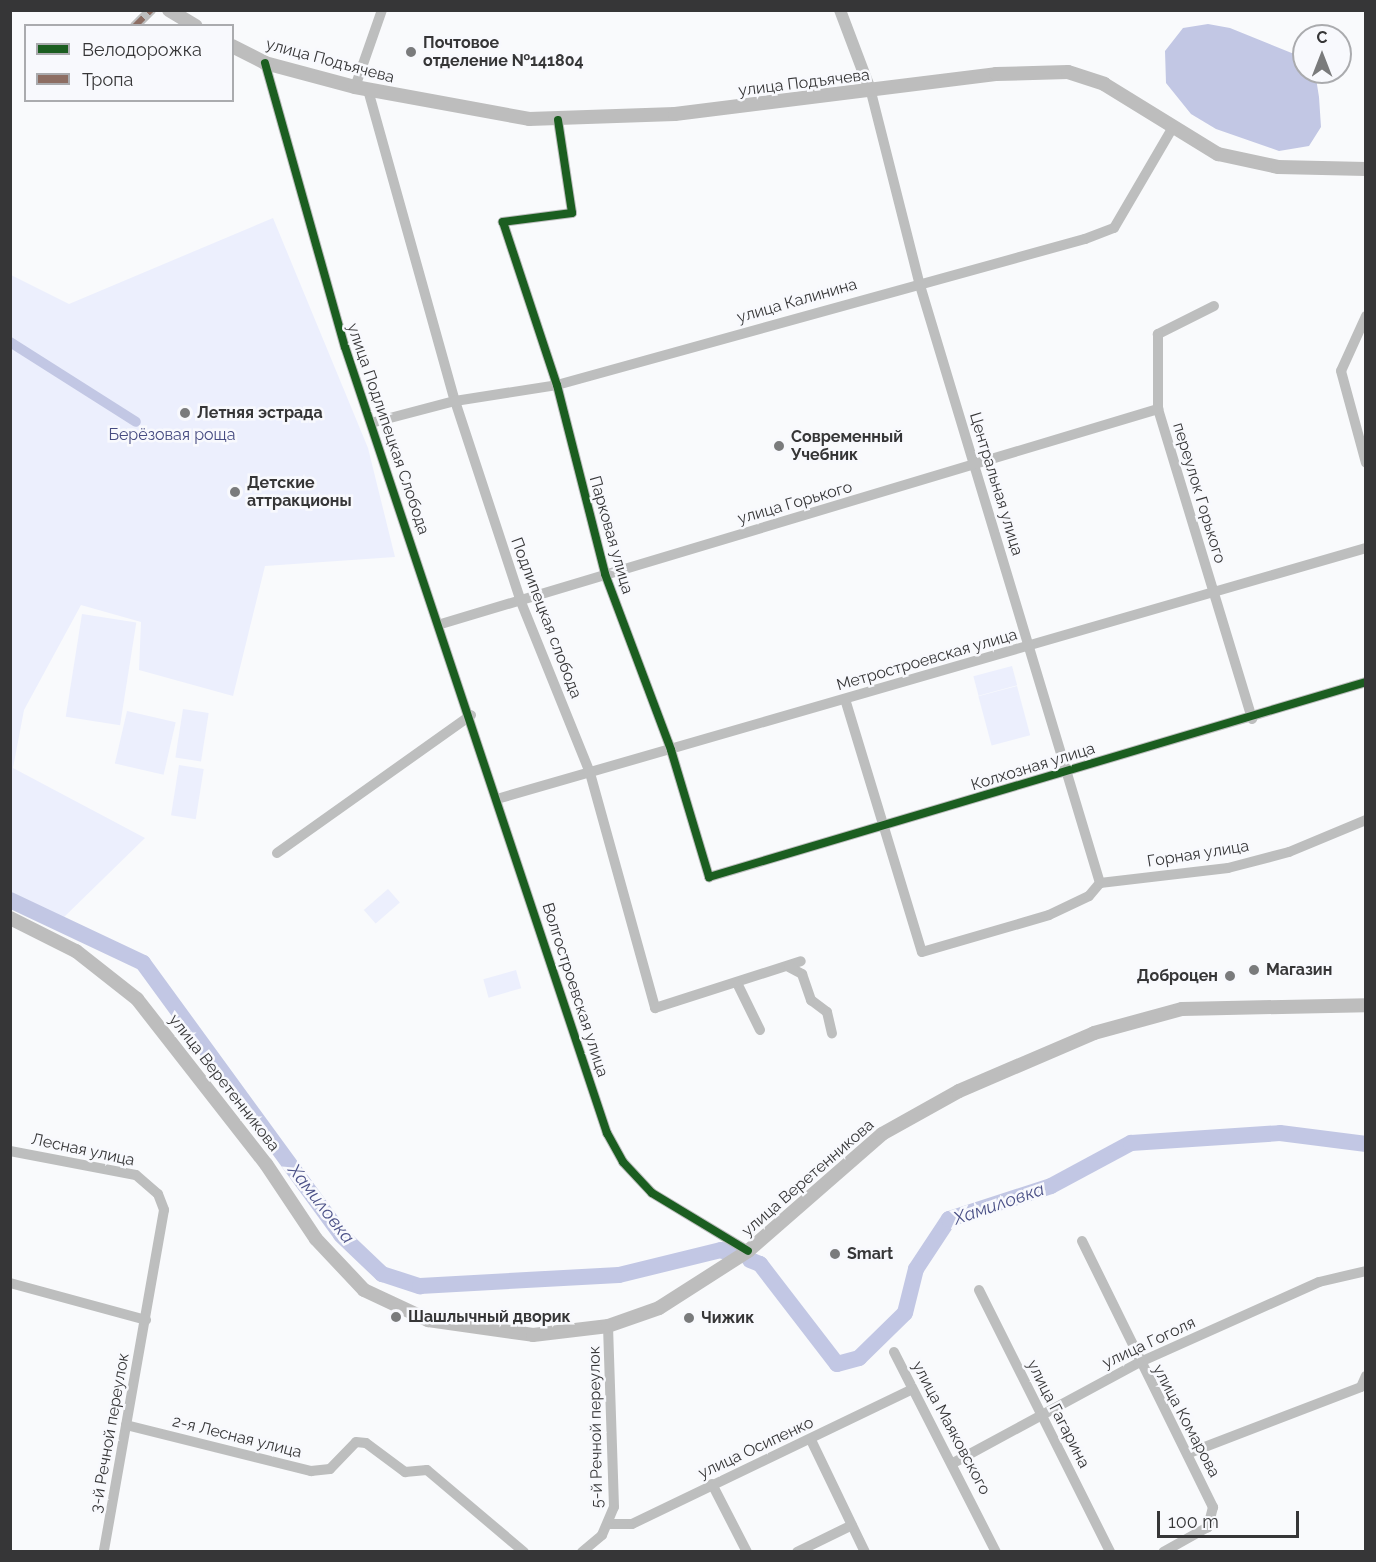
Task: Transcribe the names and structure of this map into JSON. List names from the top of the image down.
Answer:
{
  "streets": {
    "main road": ["улица Подъячева", "улица Веретенникова"],
    "street": [
      "улица Калинина",
      "улица Подлипецкая Слобода",
      "Центральная улица",
      "переулок Горького",
      "улица Горького",
      "Парковая улица",
      "Подлипецкая слобода",
      "Метростроевская улица",
      "Колхозная улица",
      "Горная улица",
      "Волгостроевская улица",
      "Лесная улица",
      "улица Гоголя",
      "улица Гагарина",
      "улица Комарова",
      "5-й Речной переулок",
      "улица Маяковского",
      "3-й Речной переулок",
      "2-я Лесная улица",
      "улица Осипенко"
    ]
  },
  "crossings": [
    ["улица Подъячева", "улица Калинина"],
    ["улица Подъячева", "улица Подлипецкая Слобода"],
    ["улица Подъячева", "Центральная улица"],
    ["улица Подъячева", "Парковая улица"],
    ["улица Подъячева", "Подлипецкая слобода"],
    ["улица Калинина", "улица Подлипецкая Слобода"],
    ["улица Калинина", "Центральная улица"],
    ["улица Калинина", "Парковая улица"],
    ["улица Калинина", "Подлипецкая слобода"],
    ["улица Подлипецкая Слобода", "улица Горького"],
    ["улица Подлипецкая Слобода", "Метростроевская улица"],
    ["улица Подлипецкая Слобода", "Волгостроевская улица"],
    ["Центральная улица", "улица Горького"],
    ["Центральная улица", "Метростроевская улица"],
    ["Центральная улица", "Колхозная улица"],
    ["Центральная улица", "Горная улица"],
    ["переулок Горького", "улица Горького"],
    ["переулок Горького", "Метростроевская улица"],
    ["переулок Горького", "Колхозная улица"],
    ["улица Горького", "Парковая улица"],
    ["улица Горького", "Подлипецкая слобода"],
    ["Парковая улица", "Метростроевская улица"],
    ["Парковая улица", "Колхозная улица"],
    ["Подлипецкая слобода", "Метростроевская улица"],
    ["Метростроевская улица", "Волгостроевская улица"],
    ["Волгостроевская улица", "улица Веретенникова"],
    ["улица Веретенникова", "5-й Речной переулок"],
    ["Лесная улица", "3-й Речной переулок"],
    ["улица Гоголя", "улица Гагарина"],
    ["улица Гоголя", "улица Комарова"],
    ["улица Гоголя", "улица Маяковского"],
    ["5-й Речной переулок", "улица Осипенко"],
    ["улица Маяковского", "улица Осипенко"],
    ["3-й Речной переулок", "2-я Лесная улица"]
  ],
  "water": ["Хамиловка"],
  "parks": ["Берёзовая роща"],
  "places": [
    "Почтовое отделение №141804",
    "Летняя эстрада",
    "Современный Учебник",
    "Детские аттракционы",
    "Магазин",
    "Доброцен",
    "Smart",
    "Шашлычный дворик",
    "Чижик"
  ],
  "legend": ["Велодорожка", "Тропа"],
  "scale_bar": "100 m",
  "north": "top"
}
